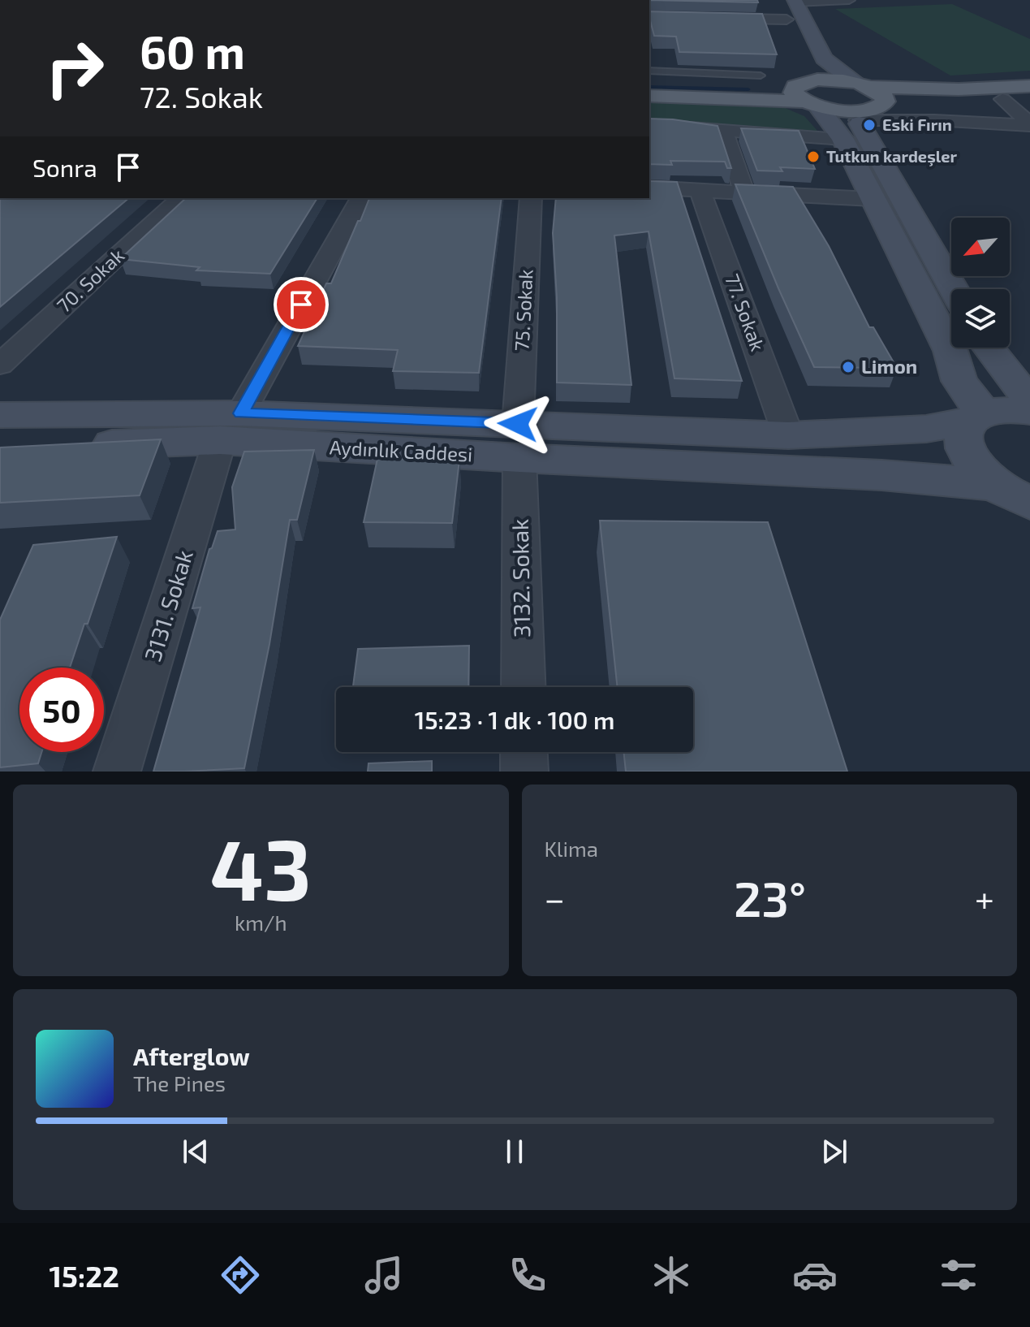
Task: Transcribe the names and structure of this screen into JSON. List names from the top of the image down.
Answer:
{
  "streets": {
    "main road": ["Aydınlık Caddesi"],
    "street": [
      "70. Sokak",
      "75. Sokak",
      "77. Sokak",
      "3132. Sokak",
      "3131. Sokak"
    ]
  },
  "crossings": [
    ["75. Sokak", "Aydınlık Caddesi"],
    ["75. Sokak", "3132. Sokak"],
    ["77. Sokak", "Aydınlık Caddesi"],
    ["Aydınlık Caddesi", "3132. Sokak"],
    ["Aydınlık Caddesi", "3131. Sokak"]
  ],
  "places": ["Eski Fırın", "Tutkun kardeşler", "Limon"],
  "north": "bottom left",
  "page": {
    "turn": ["60 m", "72. Sokak"],
    "then": "Sonra",
    "limit": "50",
    "trip": "15:23 · 1 dk · 100 m",
    "tile": [
      ["43", "km/h"],
      "Klima"
    ],
    "heat": ["−", "23°", "+"],
    "song": ["Afterglow", "The Pines"],
    "tabs": "15:22"
  }
}
